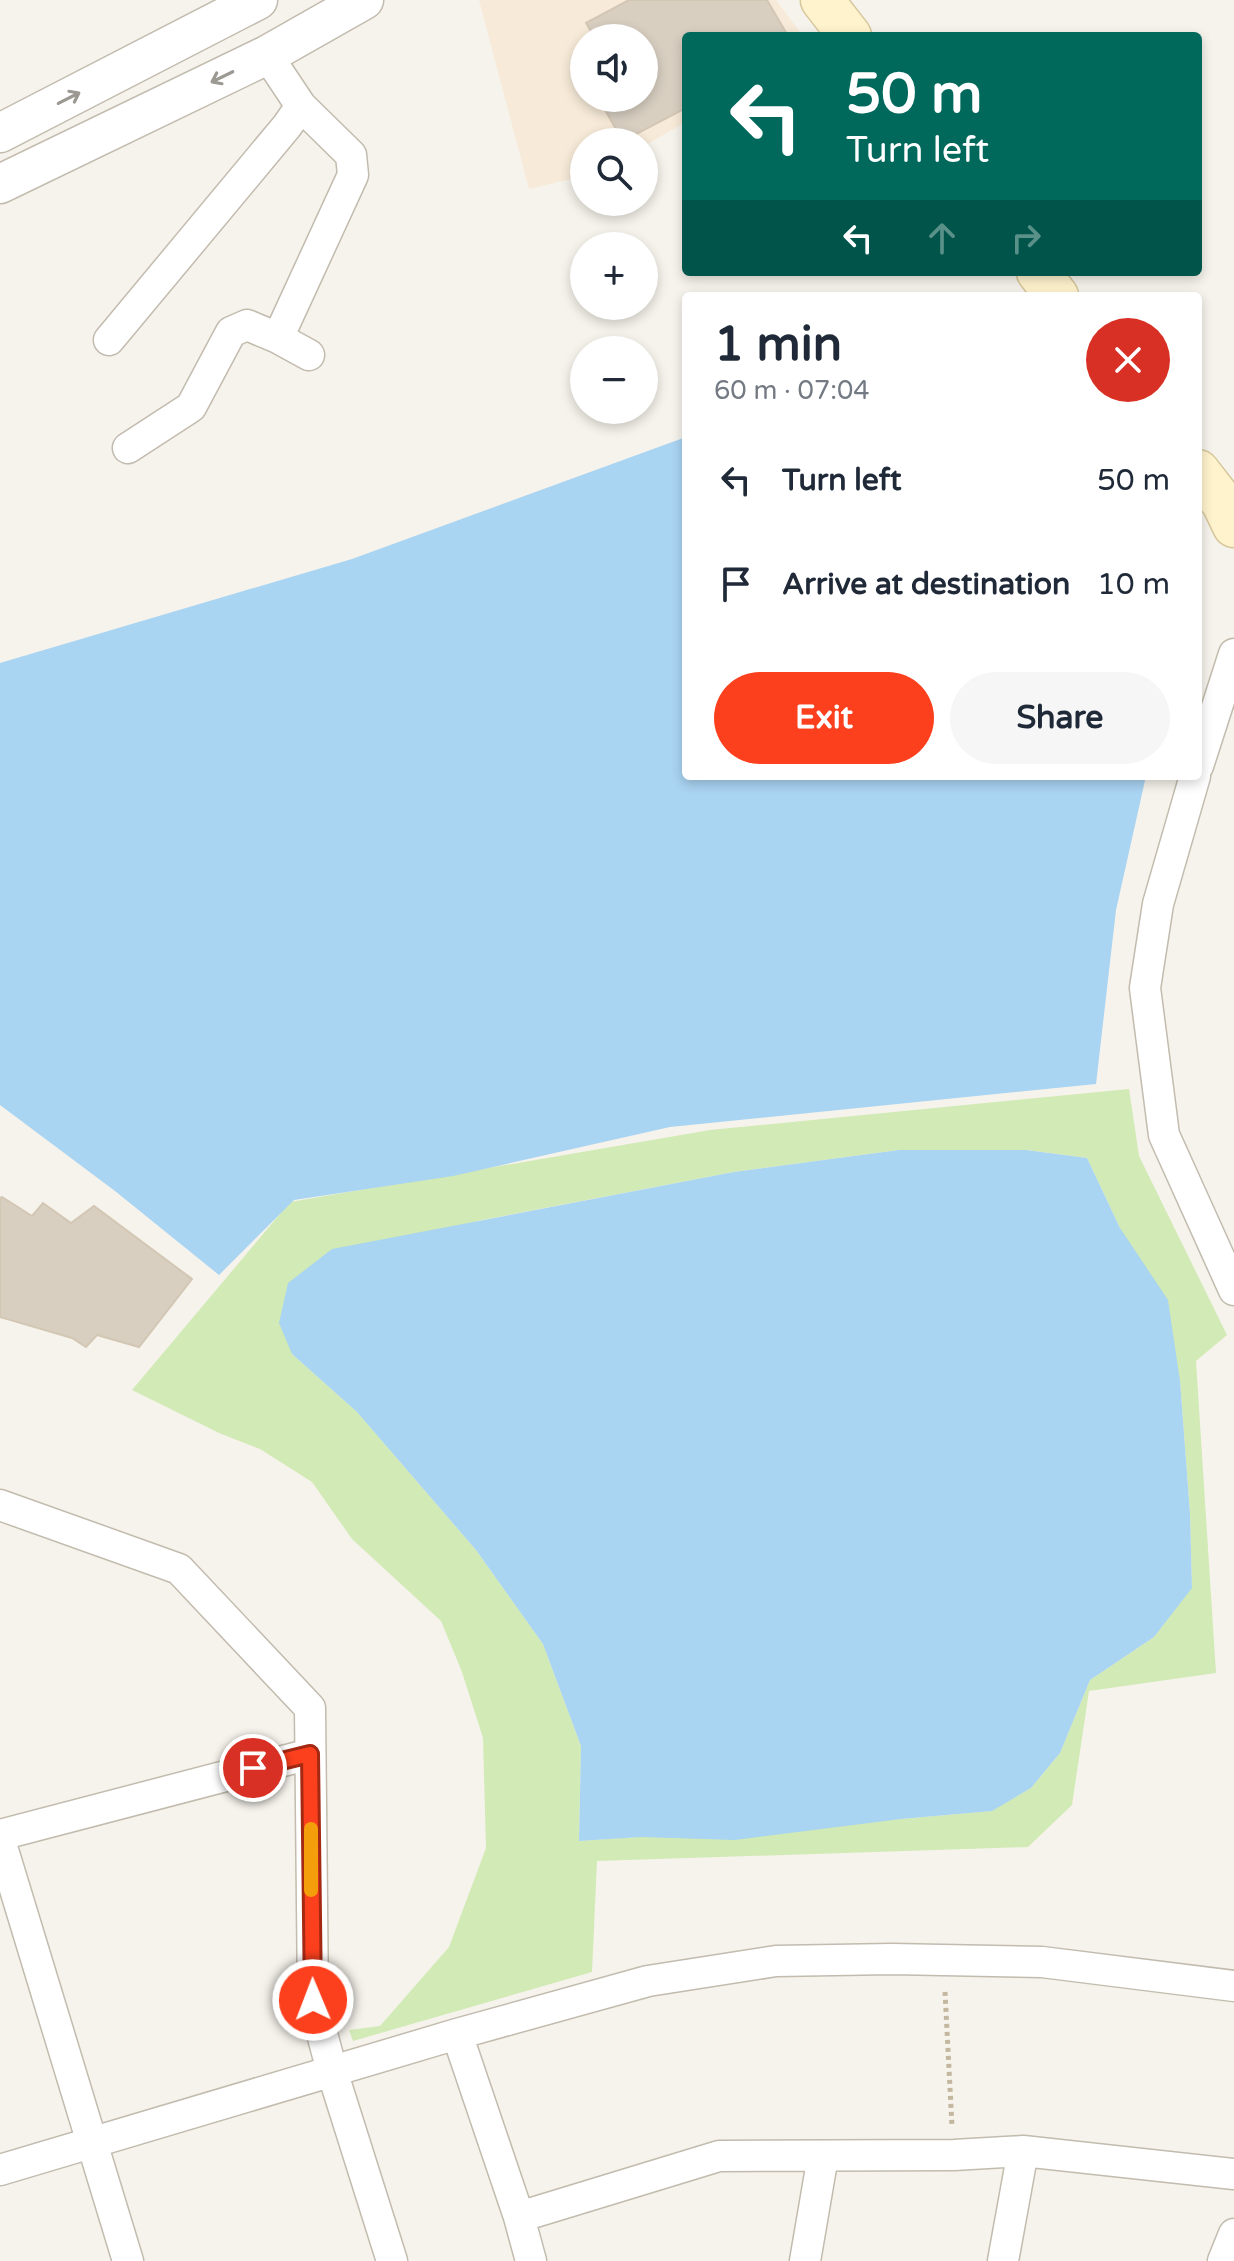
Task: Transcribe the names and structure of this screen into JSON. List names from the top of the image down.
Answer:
{
  "page": {
    "map_buttons": ["+", "−"],
    "turn": ["50 m", "Turn left"],
    "heading": ["1 min", "60 m · 07:04"],
    "list": [
      {
        "name": "Turn left",
        "value": "50 m"
      },
      {
        "name": "Arrive at destination",
        "value": "10 m"
      }
    ],
    "buttons": ["Exit", "Share"]
  }
}
